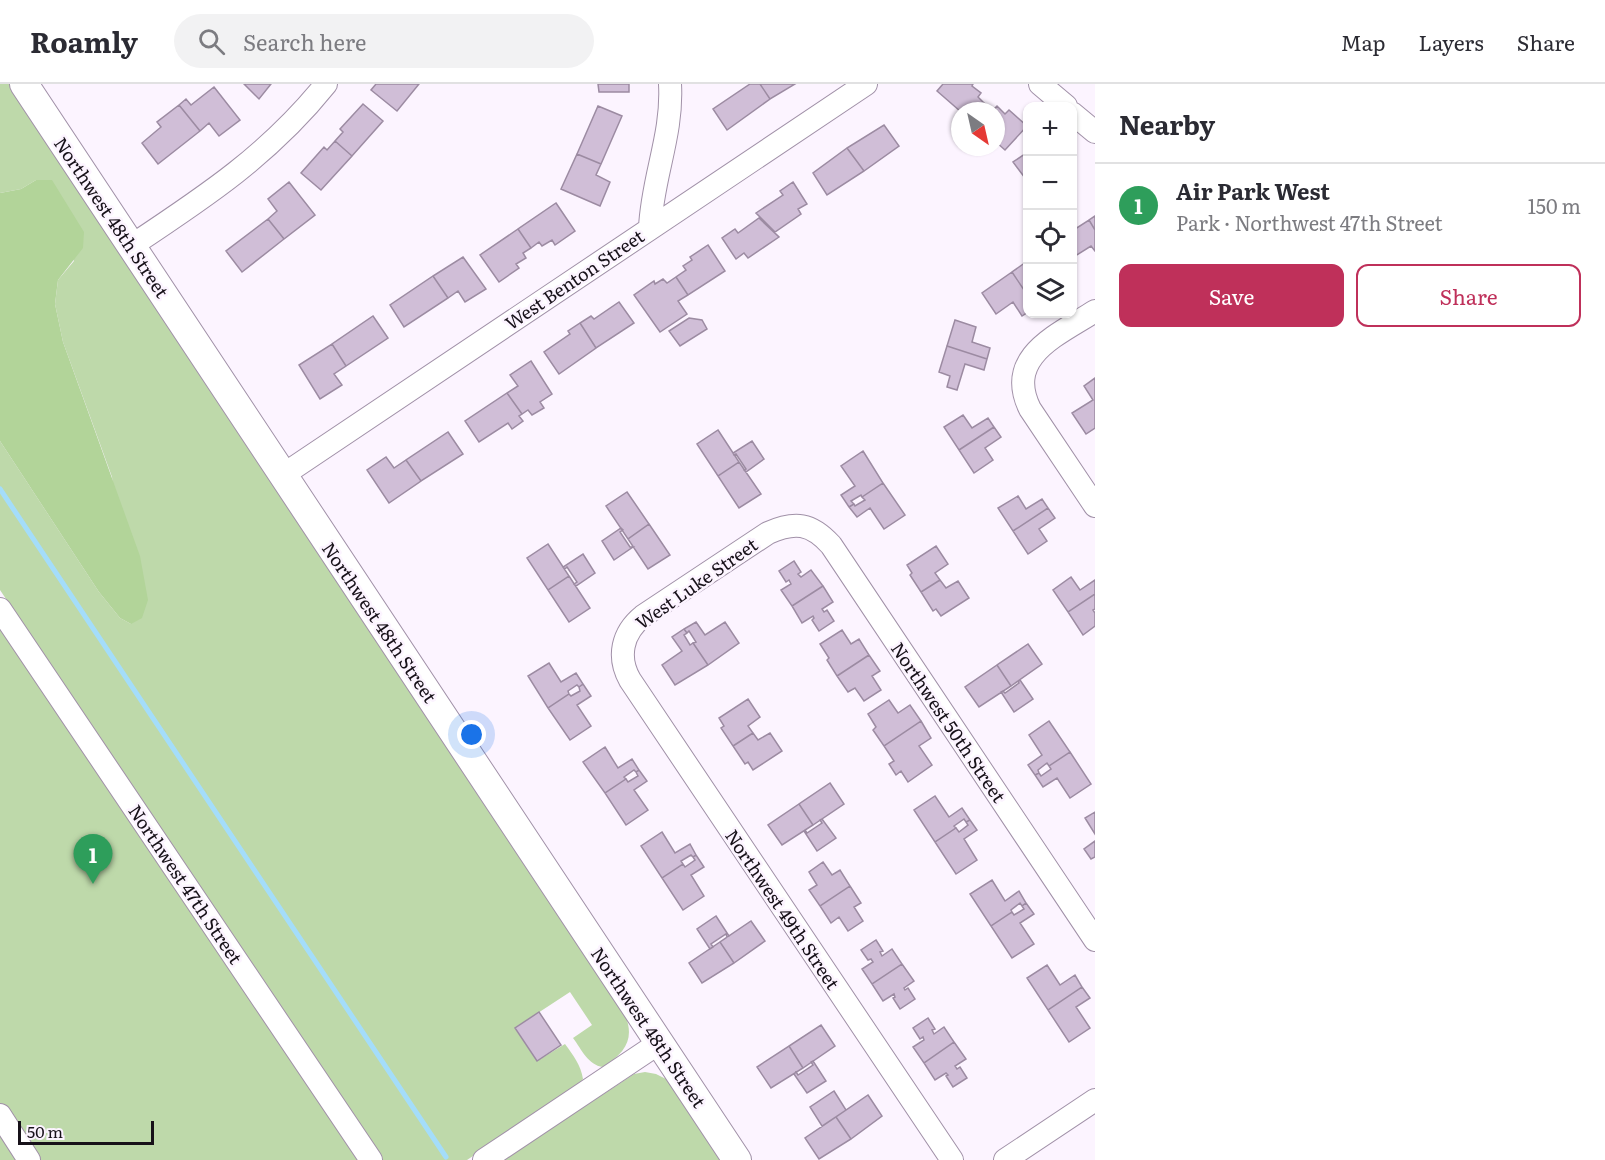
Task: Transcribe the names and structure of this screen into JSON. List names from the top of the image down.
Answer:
{
  "streets": {
    "main road": ["Northwest 48th Street"],
    "street": [
      "West Benton Street",
      "West Luke Street",
      "Northwest 50th Street",
      "Northwest 47th Street",
      "Northwest 49th Street"
    ]
  },
  "crossings": [
    ["Northwest 48th Street", "West Benton Street"],
    ["West Luke Street", "Northwest 50th Street"],
    ["West Luke Street", "Northwest 49th Street"]
  ],
  "scale_bar": "50 m",
  "north": "bottom right",
  "page": {
    "header": "Roamly",
    "search": "Search here",
    "nav": ["Map", "Layers", "Share"],
    "heading": "Nearby",
    "map_buttons": ["+", "−"],
    "list": [
      {
        "mark": "1",
        "name": "Air Park West",
        "note": "Park · Northwest 47th Street",
        "value": "150 m"
      }
    ],
    "buttons": ["Save", "Share"],
    "pins": "1",
    "scale": "50 m"
  }
}
